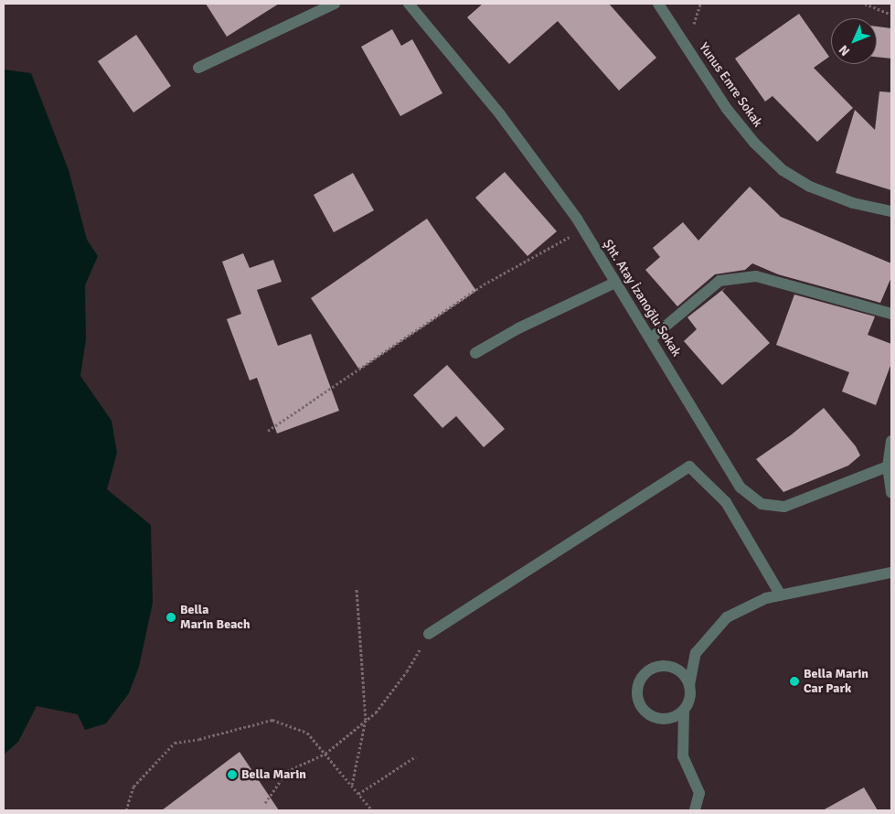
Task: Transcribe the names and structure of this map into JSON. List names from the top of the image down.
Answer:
{
  "streets": {
    "street": ["Yunus Emre Sokak", "Şht. Atay İzanoğlu Sokak"]
  },
  "places": ["Bella Marin Beach", "Bella Marin Car Park", "Bella Marin"],
  "north": "bottom left"
}
